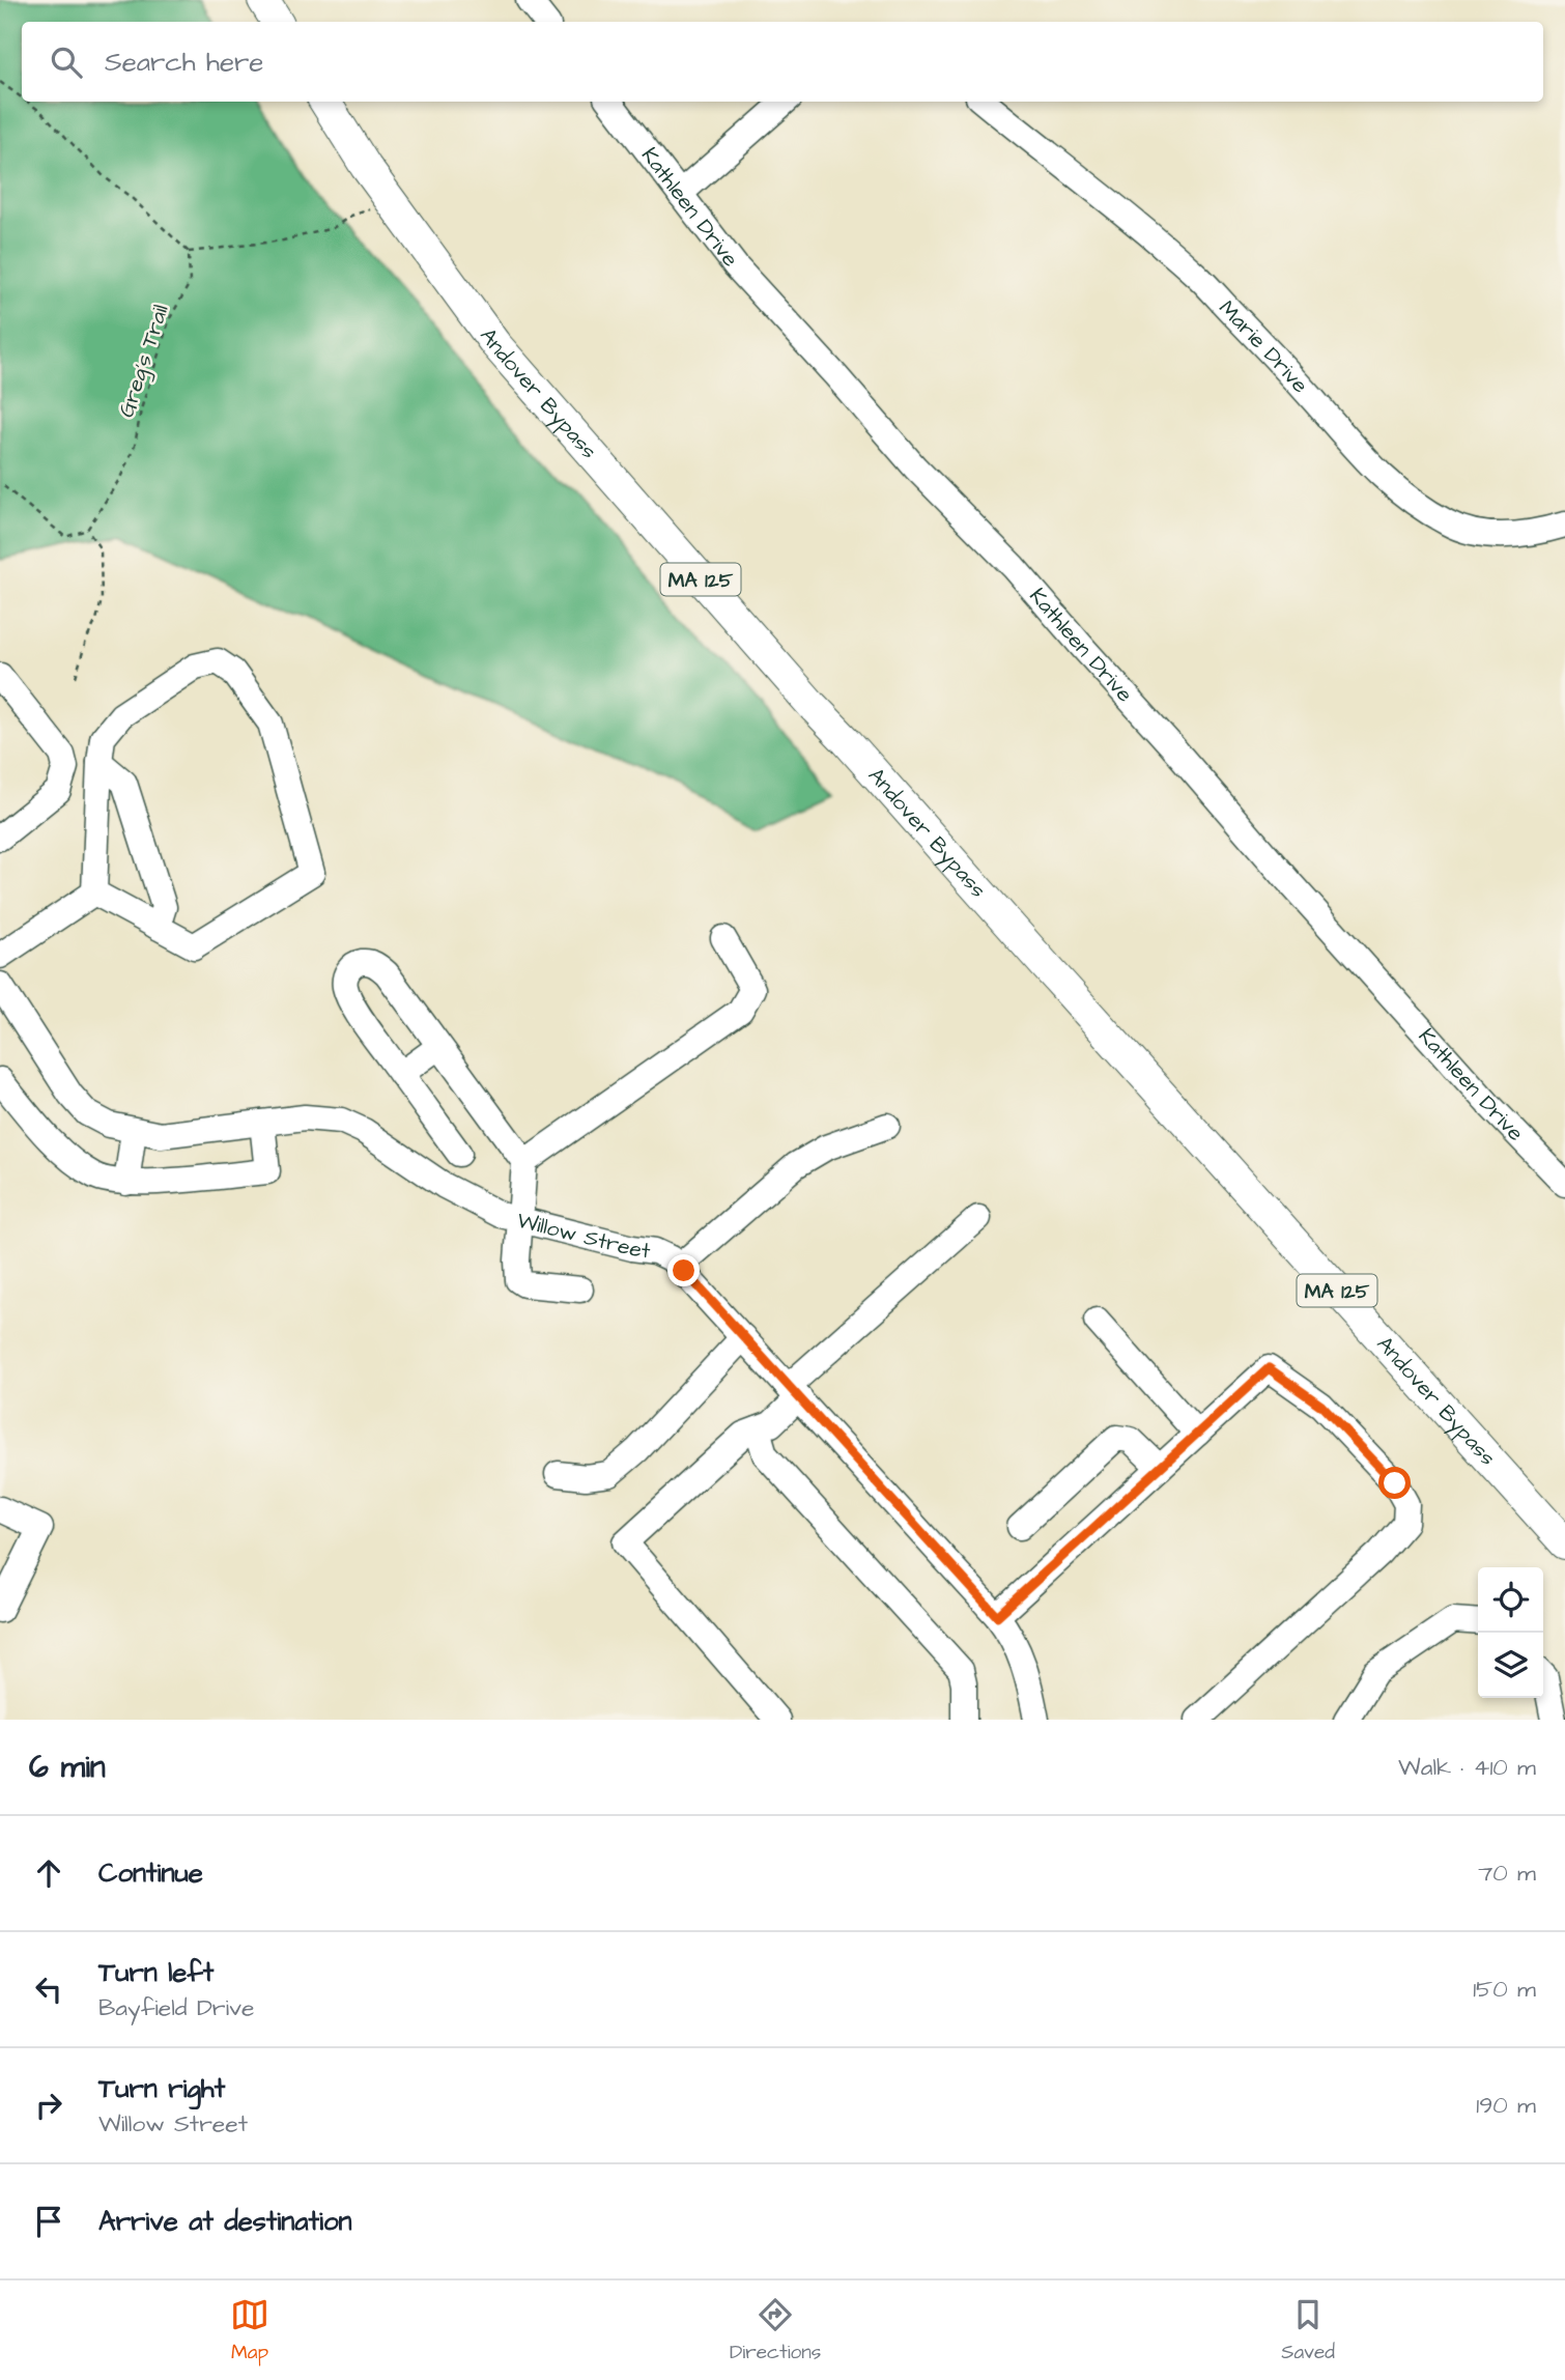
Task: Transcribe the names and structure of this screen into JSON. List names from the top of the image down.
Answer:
{
  "streets": {
    "main road": ["Andover Bypass", "MA 125"],
    "street": ["Kathleen Drive", "Marie Drive", "Willow Street"],
    "path": ["Greg's Trail"]
  },
  "page": {
    "search": "Search here",
    "heading": ["6 min", "Walk · 410 m"],
    "list": [
      ["Continue", "70 m"],
      ["Turn left", "Bayfield Drive", "150 m"],
      ["Turn right", "Willow Street", "190 m"],
      "Arrive at destination"
    ],
    "nav": ["Map", "Directions", "Saved"]
  }
}
